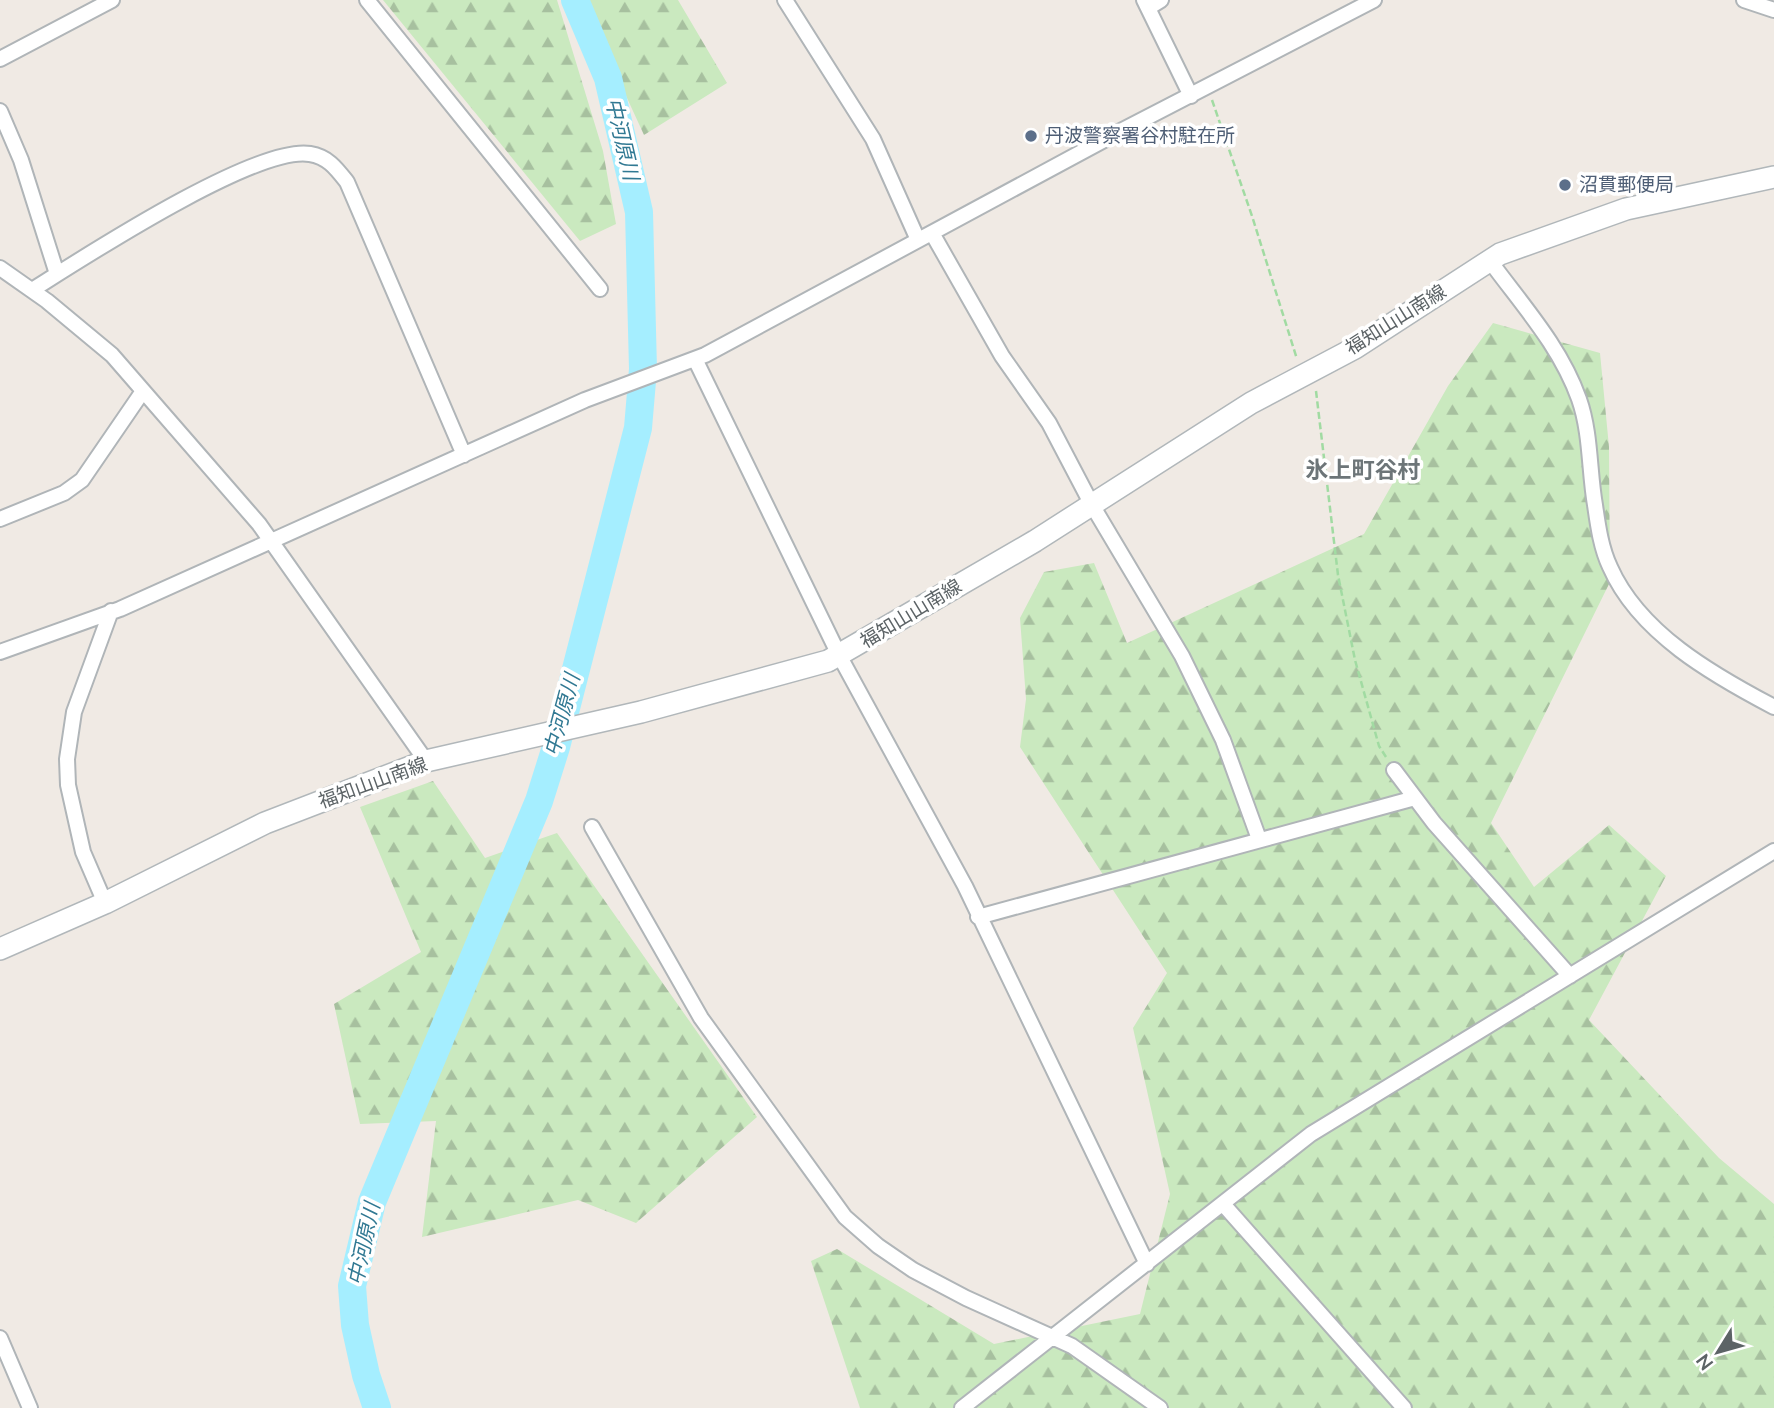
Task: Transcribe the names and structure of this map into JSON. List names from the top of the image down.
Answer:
{
  "streets": {
    "main road": ["福知山山南線"]
  },
  "districts": ["氷上町谷村"],
  "water": ["中河原川"],
  "places": ["丹波警察署谷村駐在所", "沼貫郵便局"],
  "north": "bottom left"
}
